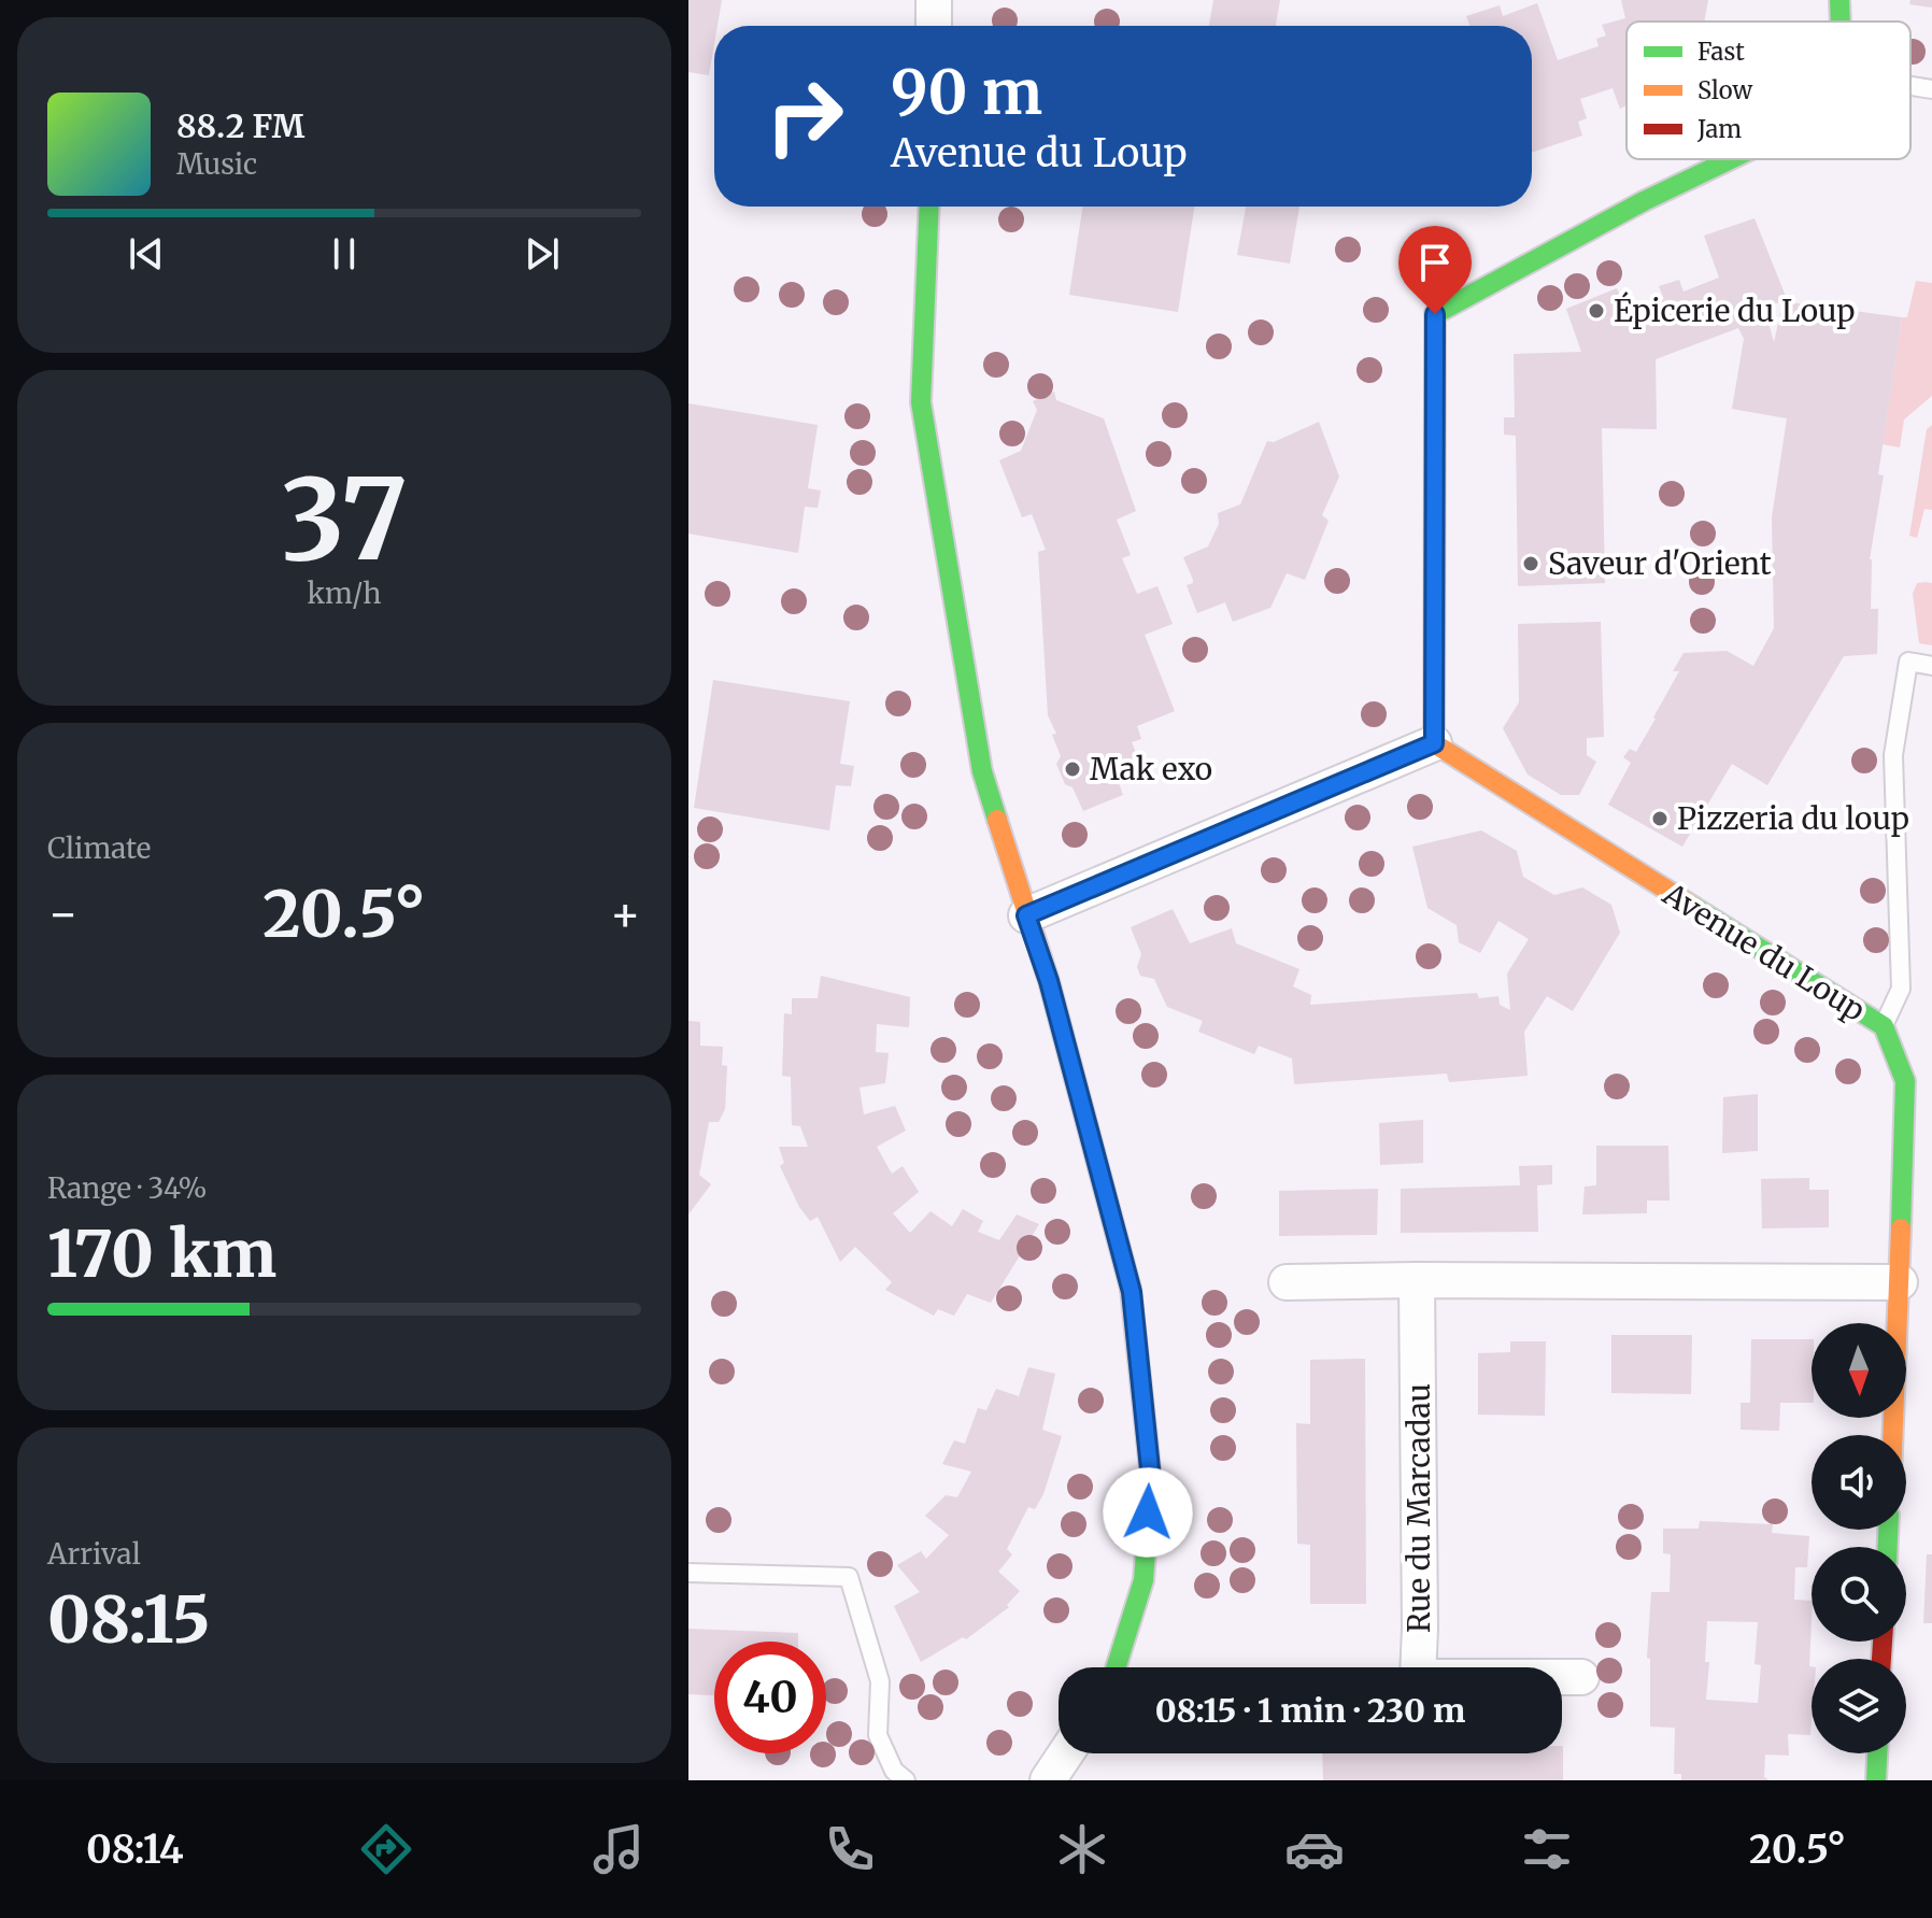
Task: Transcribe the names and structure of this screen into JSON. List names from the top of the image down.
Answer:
{
  "streets": {
    "street": ["Avenue du Loup", "Rue du Marcadau"]
  },
  "places": [
    "Épicerie du Loup",
    "Saveur d'Orient",
    "Mak exo",
    "Pizzeria du loup"
  ],
  "legend": ["Fast", "Slow", "Jam"],
  "north": "bottom",
  "page": {
    "turn": ["90 m", "Avenue du Loup"],
    "song": ["88.2 FM", "Music"],
    "tile": [
      ["37", "km/h"],
      "Climate",
      ["Range · 34%", "170 km"],
      ["Arrival", "08:15"]
    ],
    "heat": ["−", "20.5°", "+"],
    "limit": "40",
    "trip": "08:15 · 1 min · 230 m",
    "tabs": ["08:14", "20.5°"]
  }
}
